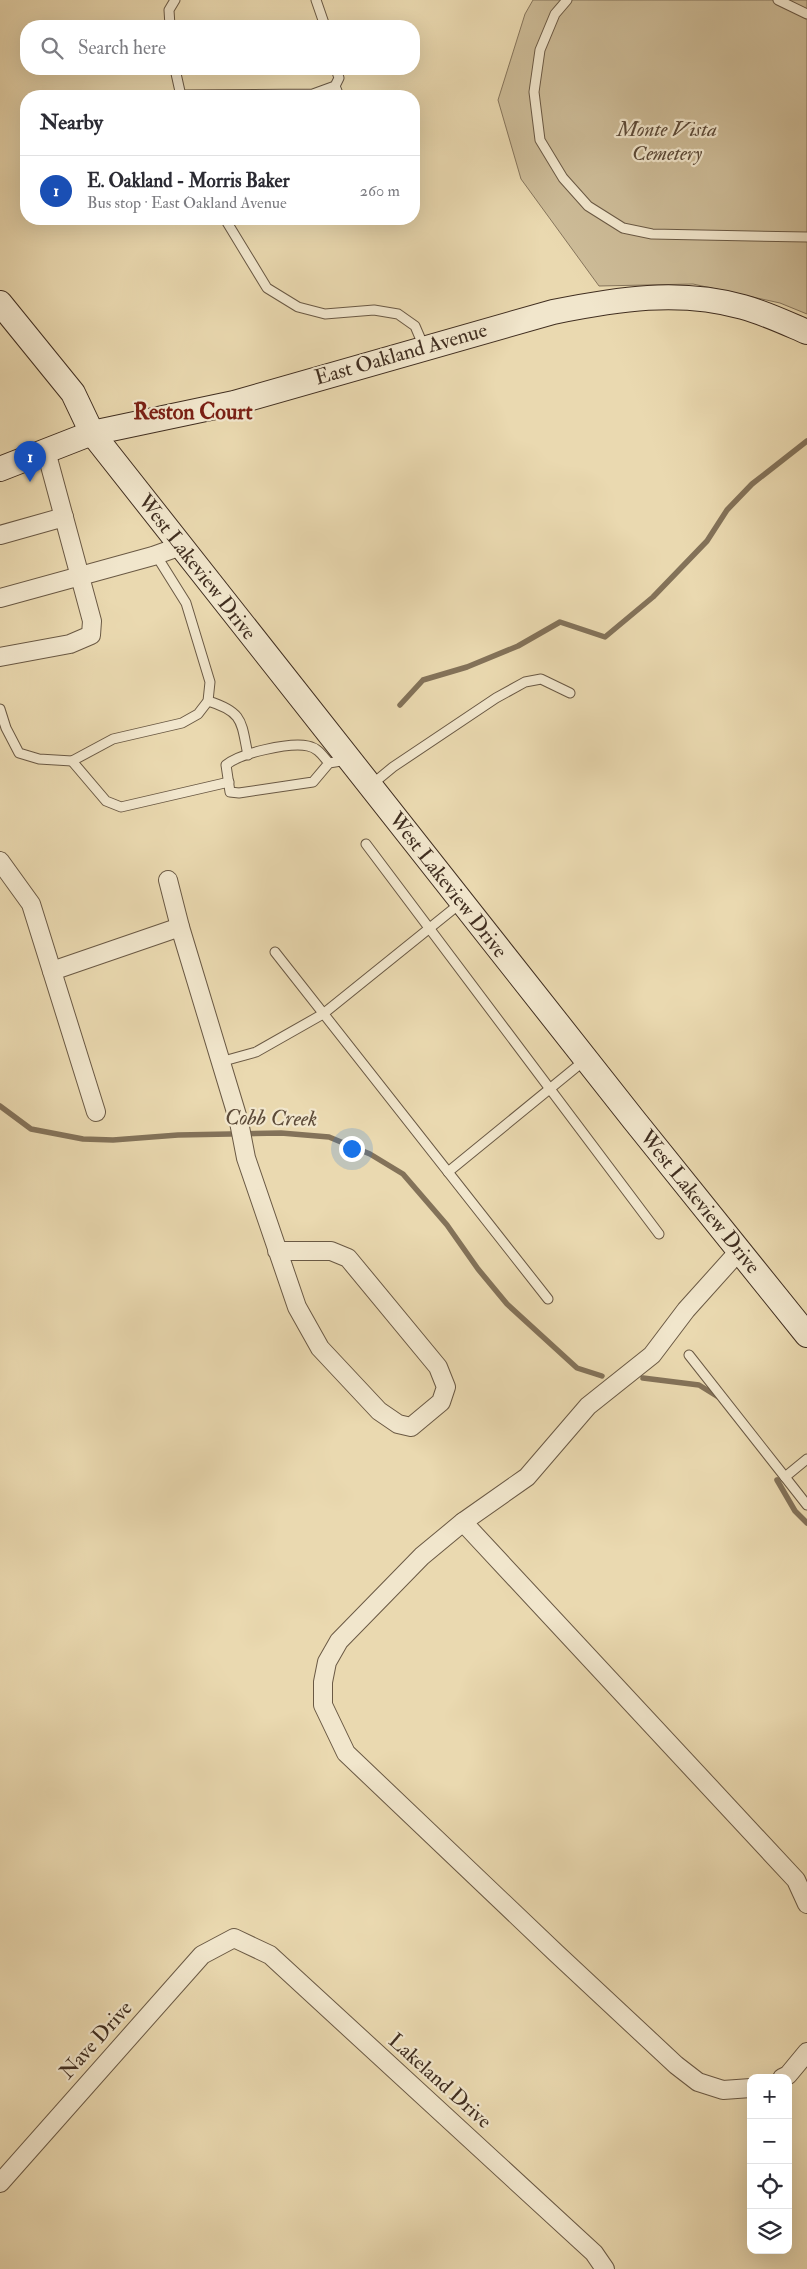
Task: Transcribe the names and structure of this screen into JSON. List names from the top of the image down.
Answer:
{
  "streets": {
    "street": [
      "East Oakland Avenue",
      "West Lakeview Drive",
      "Nave Drive",
      "Lakeland Drive"
    ]
  },
  "crossings": [
    ["East Oakland Avenue", "West Lakeview Drive"],
    ["Nave Drive", "Lakeland Drive"]
  ],
  "districts": ["Reston Court"],
  "water": ["Cobb Creek"],
  "parks": ["Monte Vista Cemetery"],
  "page": {
    "search": "Search here",
    "heading": "Nearby",
    "list": [
      {
        "mark": "1",
        "name": "E. Oakland - Morris Baker",
        "note": "Bus stop · East Oakland Avenue",
        "value": "260 m"
      }
    ],
    "pins": "1",
    "map_buttons": ["+", "−"]
  }
}
